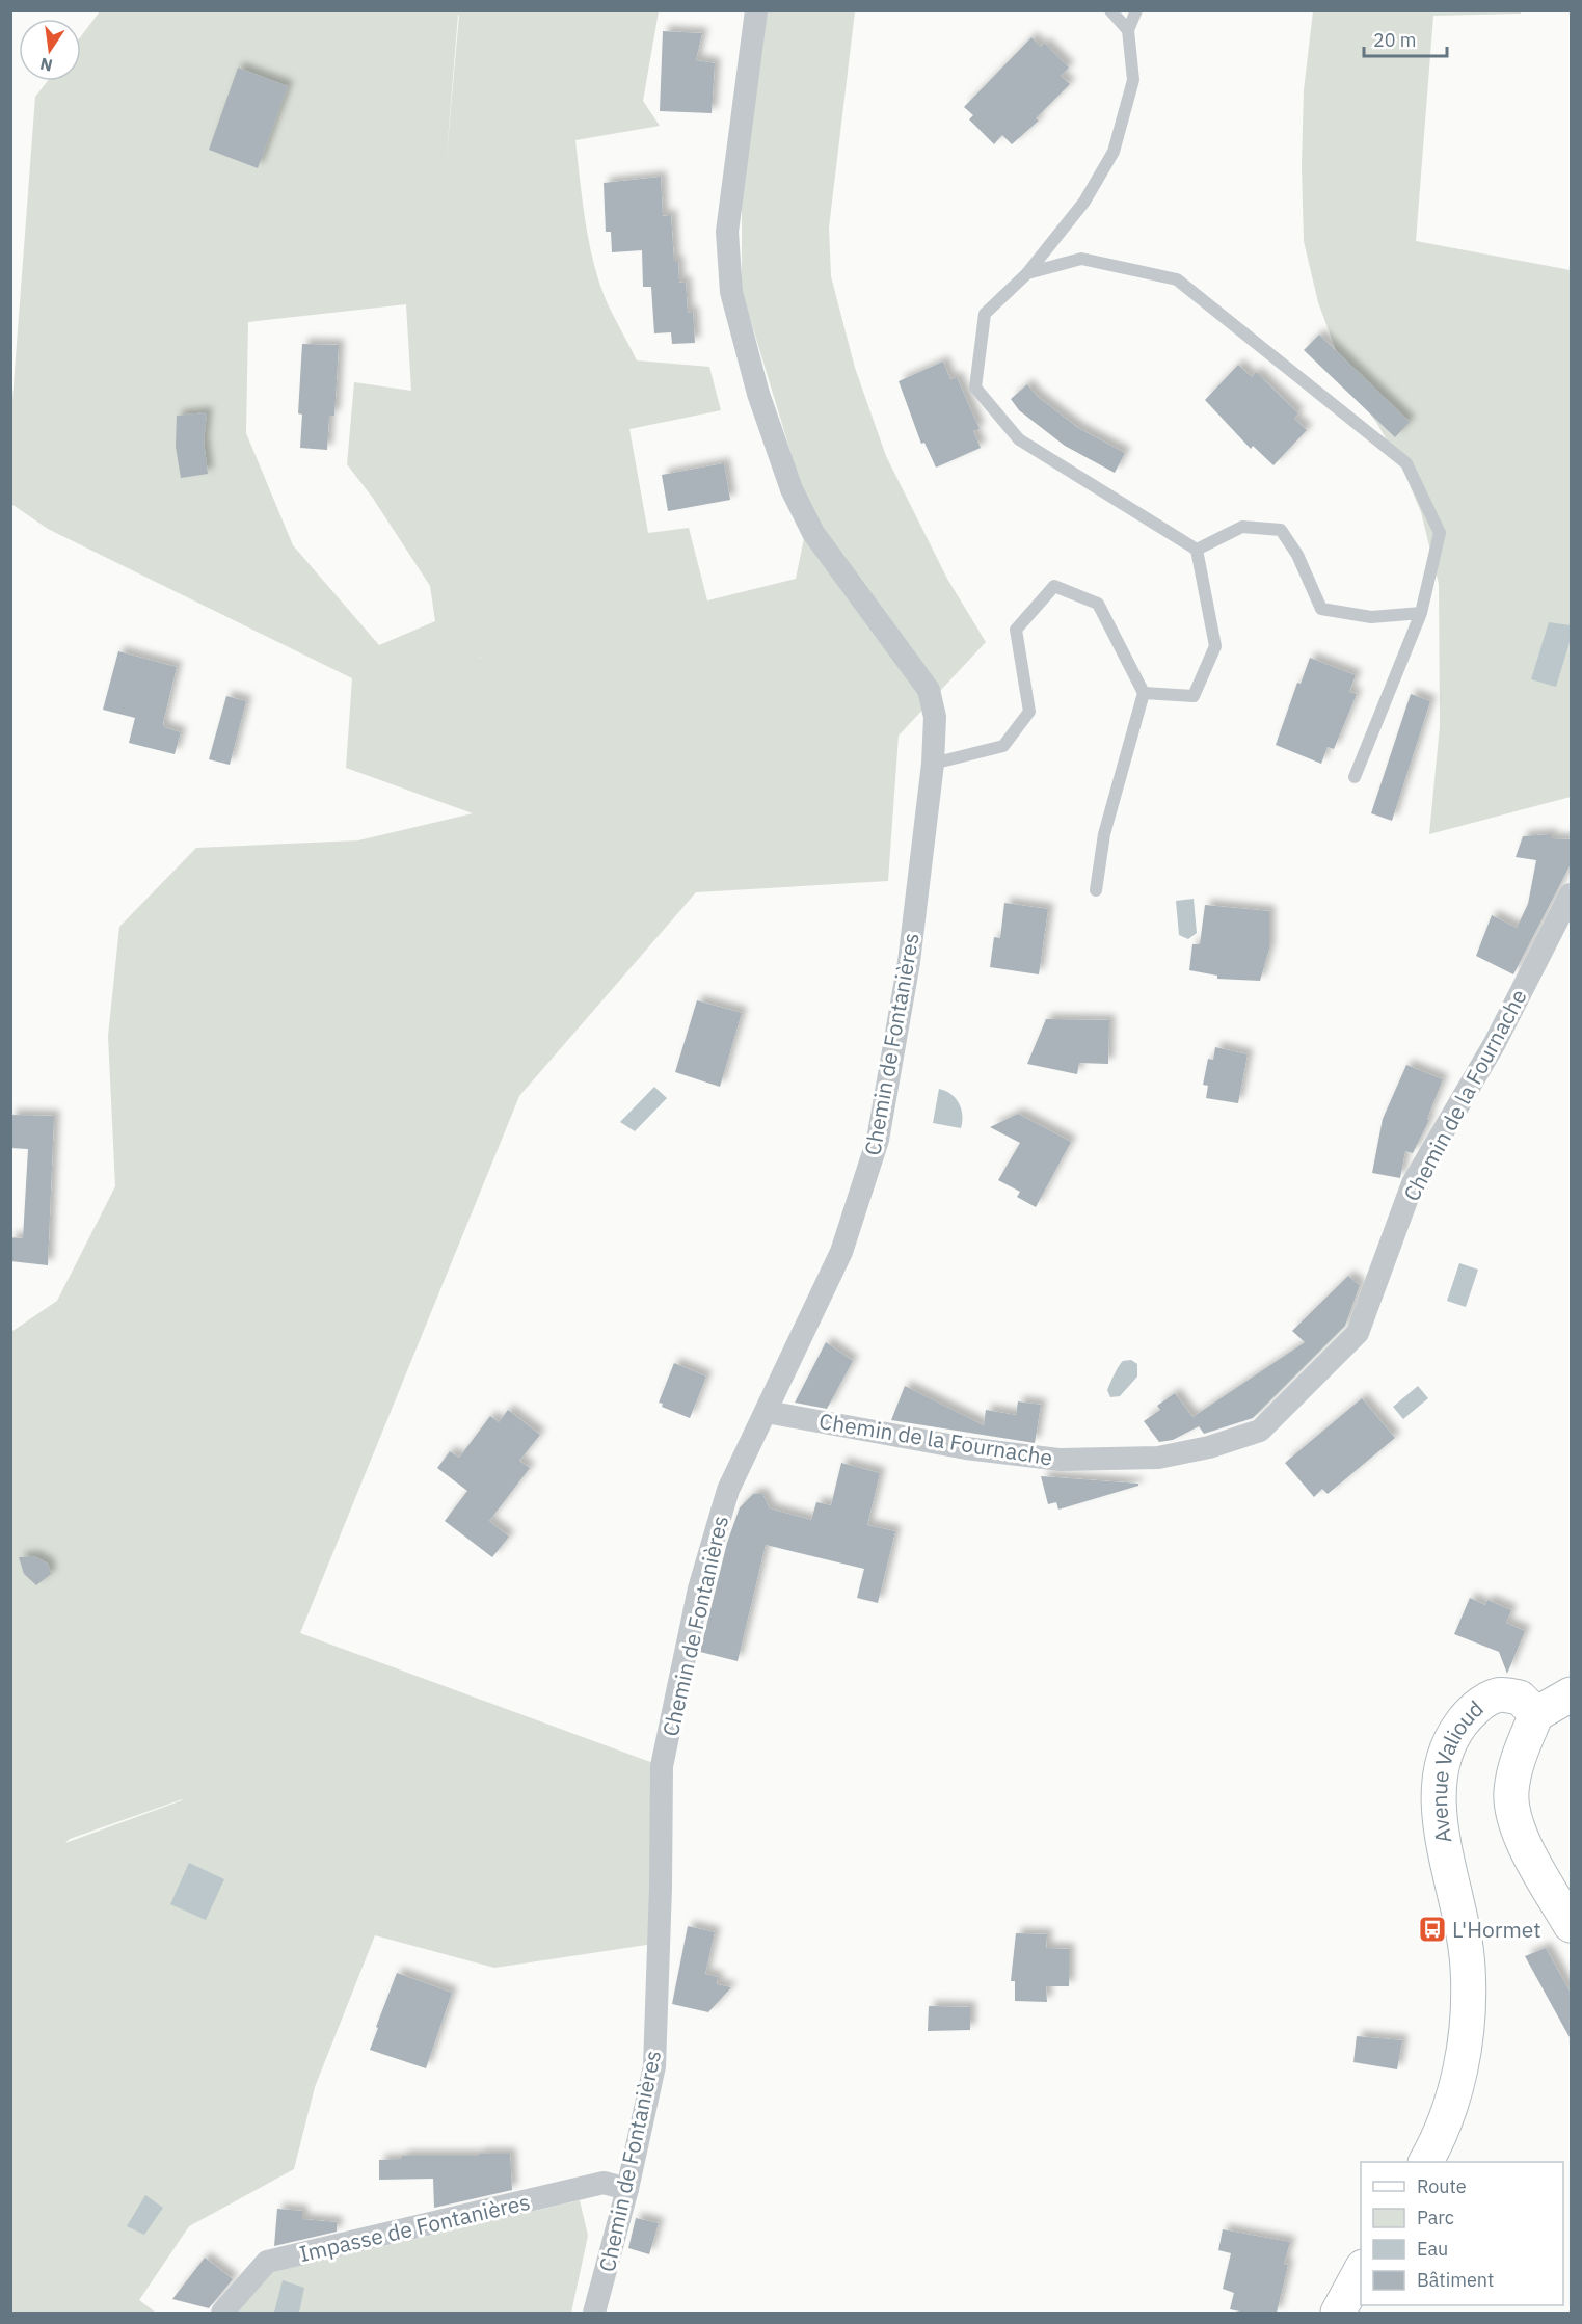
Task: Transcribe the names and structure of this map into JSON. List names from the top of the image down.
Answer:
{
  "streets": {
    "main road": ["Avenue Valioud"],
    "street": ["Chemin de Fontanières", "Chemin de la Fournache", "Impasse de Fontanières"]
  },
  "crossings": [
    ["Chemin de Fontanières", "Chemin de la Fournache"],
    ["Chemin de Fontanières", "Impasse de Fontanières"]
  ],
  "places": {
    "bus stop": ["L'Hormet"]
  },
  "legend": [
    "Route",
    "Parc",
    "Eau",
    "Bâtiment"
  ],
  "scale_bar": "20 m",
  "north": "bottom"
}
